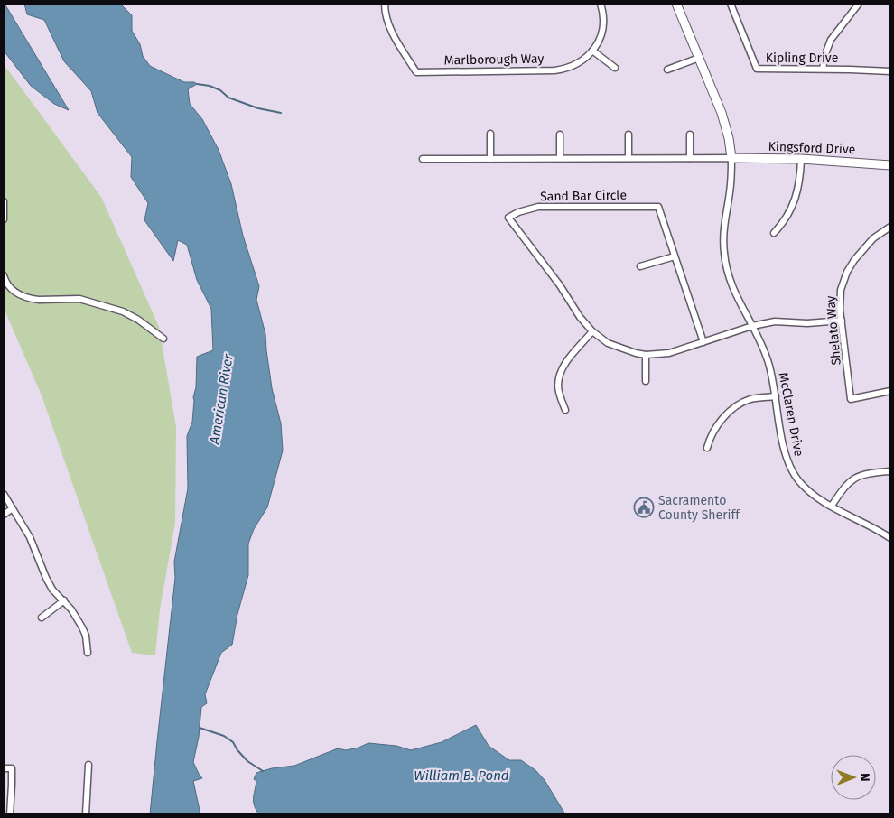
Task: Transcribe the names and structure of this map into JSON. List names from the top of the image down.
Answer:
{
  "streets": {
    "street": [
      "Kipling Drive",
      "Marlborough Way",
      "Kingsford Drive",
      "Sand Bar Circle",
      "Shelato Way",
      "McClaren Drive"
    ]
  },
  "crossings": [
    ["Kingsford Drive", "McClaren Drive"]
  ],
  "water": ["American River", "William B. Pond"],
  "places": {
    "public building": ["Sacramento County Sheriff"]
  },
  "north": "right"
}
